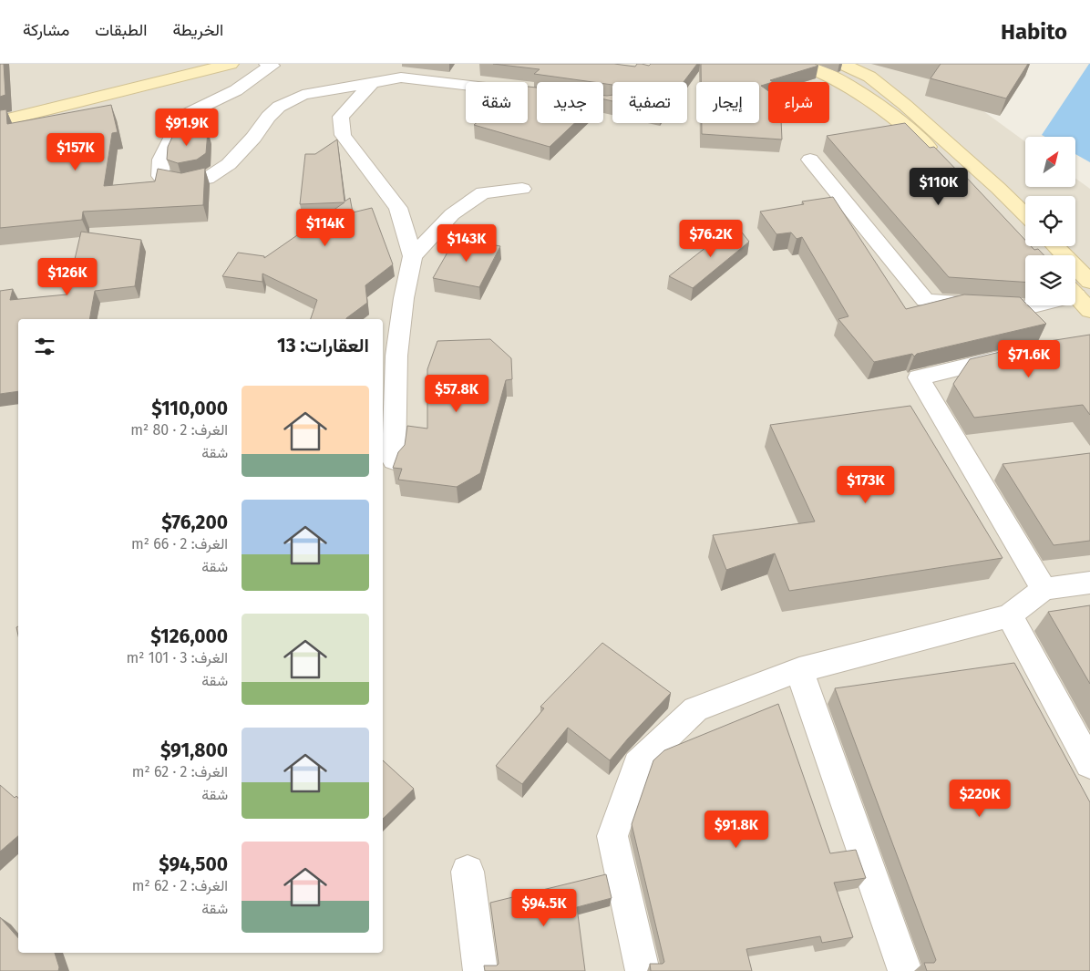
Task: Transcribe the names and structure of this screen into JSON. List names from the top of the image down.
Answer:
{
  "north": "top right",
  "page": {
    "header": "Habito",
    "nav": ["الخريطة", "الطبقات", "مشاركة"],
    "chip": [
      "شراء",
      "إيجار",
      "تصفية",
      "جديد",
      "شقة"
    ],
    "price": [
      "$91.9K",
      "$157K",
      "$110K",
      "$114K",
      "$76.2K",
      "$143K",
      "$126K",
      "$71.6K",
      "$57.8K",
      "$173K",
      "$220K",
      "$91.8K",
      "$94.5K"
    ],
    "heading": "العقارات: 13",
    "list": [
      {
        "name": "$110,000",
        "note": "الغرف: 2 · 80 m² · شقة"
      },
      {
        "name": "$76,200",
        "note": "الغرف: 2 · 66 m² · شقة"
      },
      {
        "name": "$126,000",
        "note": "الغرف: 3 · 101 m² · شقة"
      },
      {
        "name": "$91,800",
        "note": "الغرف: 2 · 62 m² · شقة"
      },
      {
        "name": "$94,500",
        "note": "الغرف: 2 · 62 m² · شقة"
      }
    ]
  }
}
